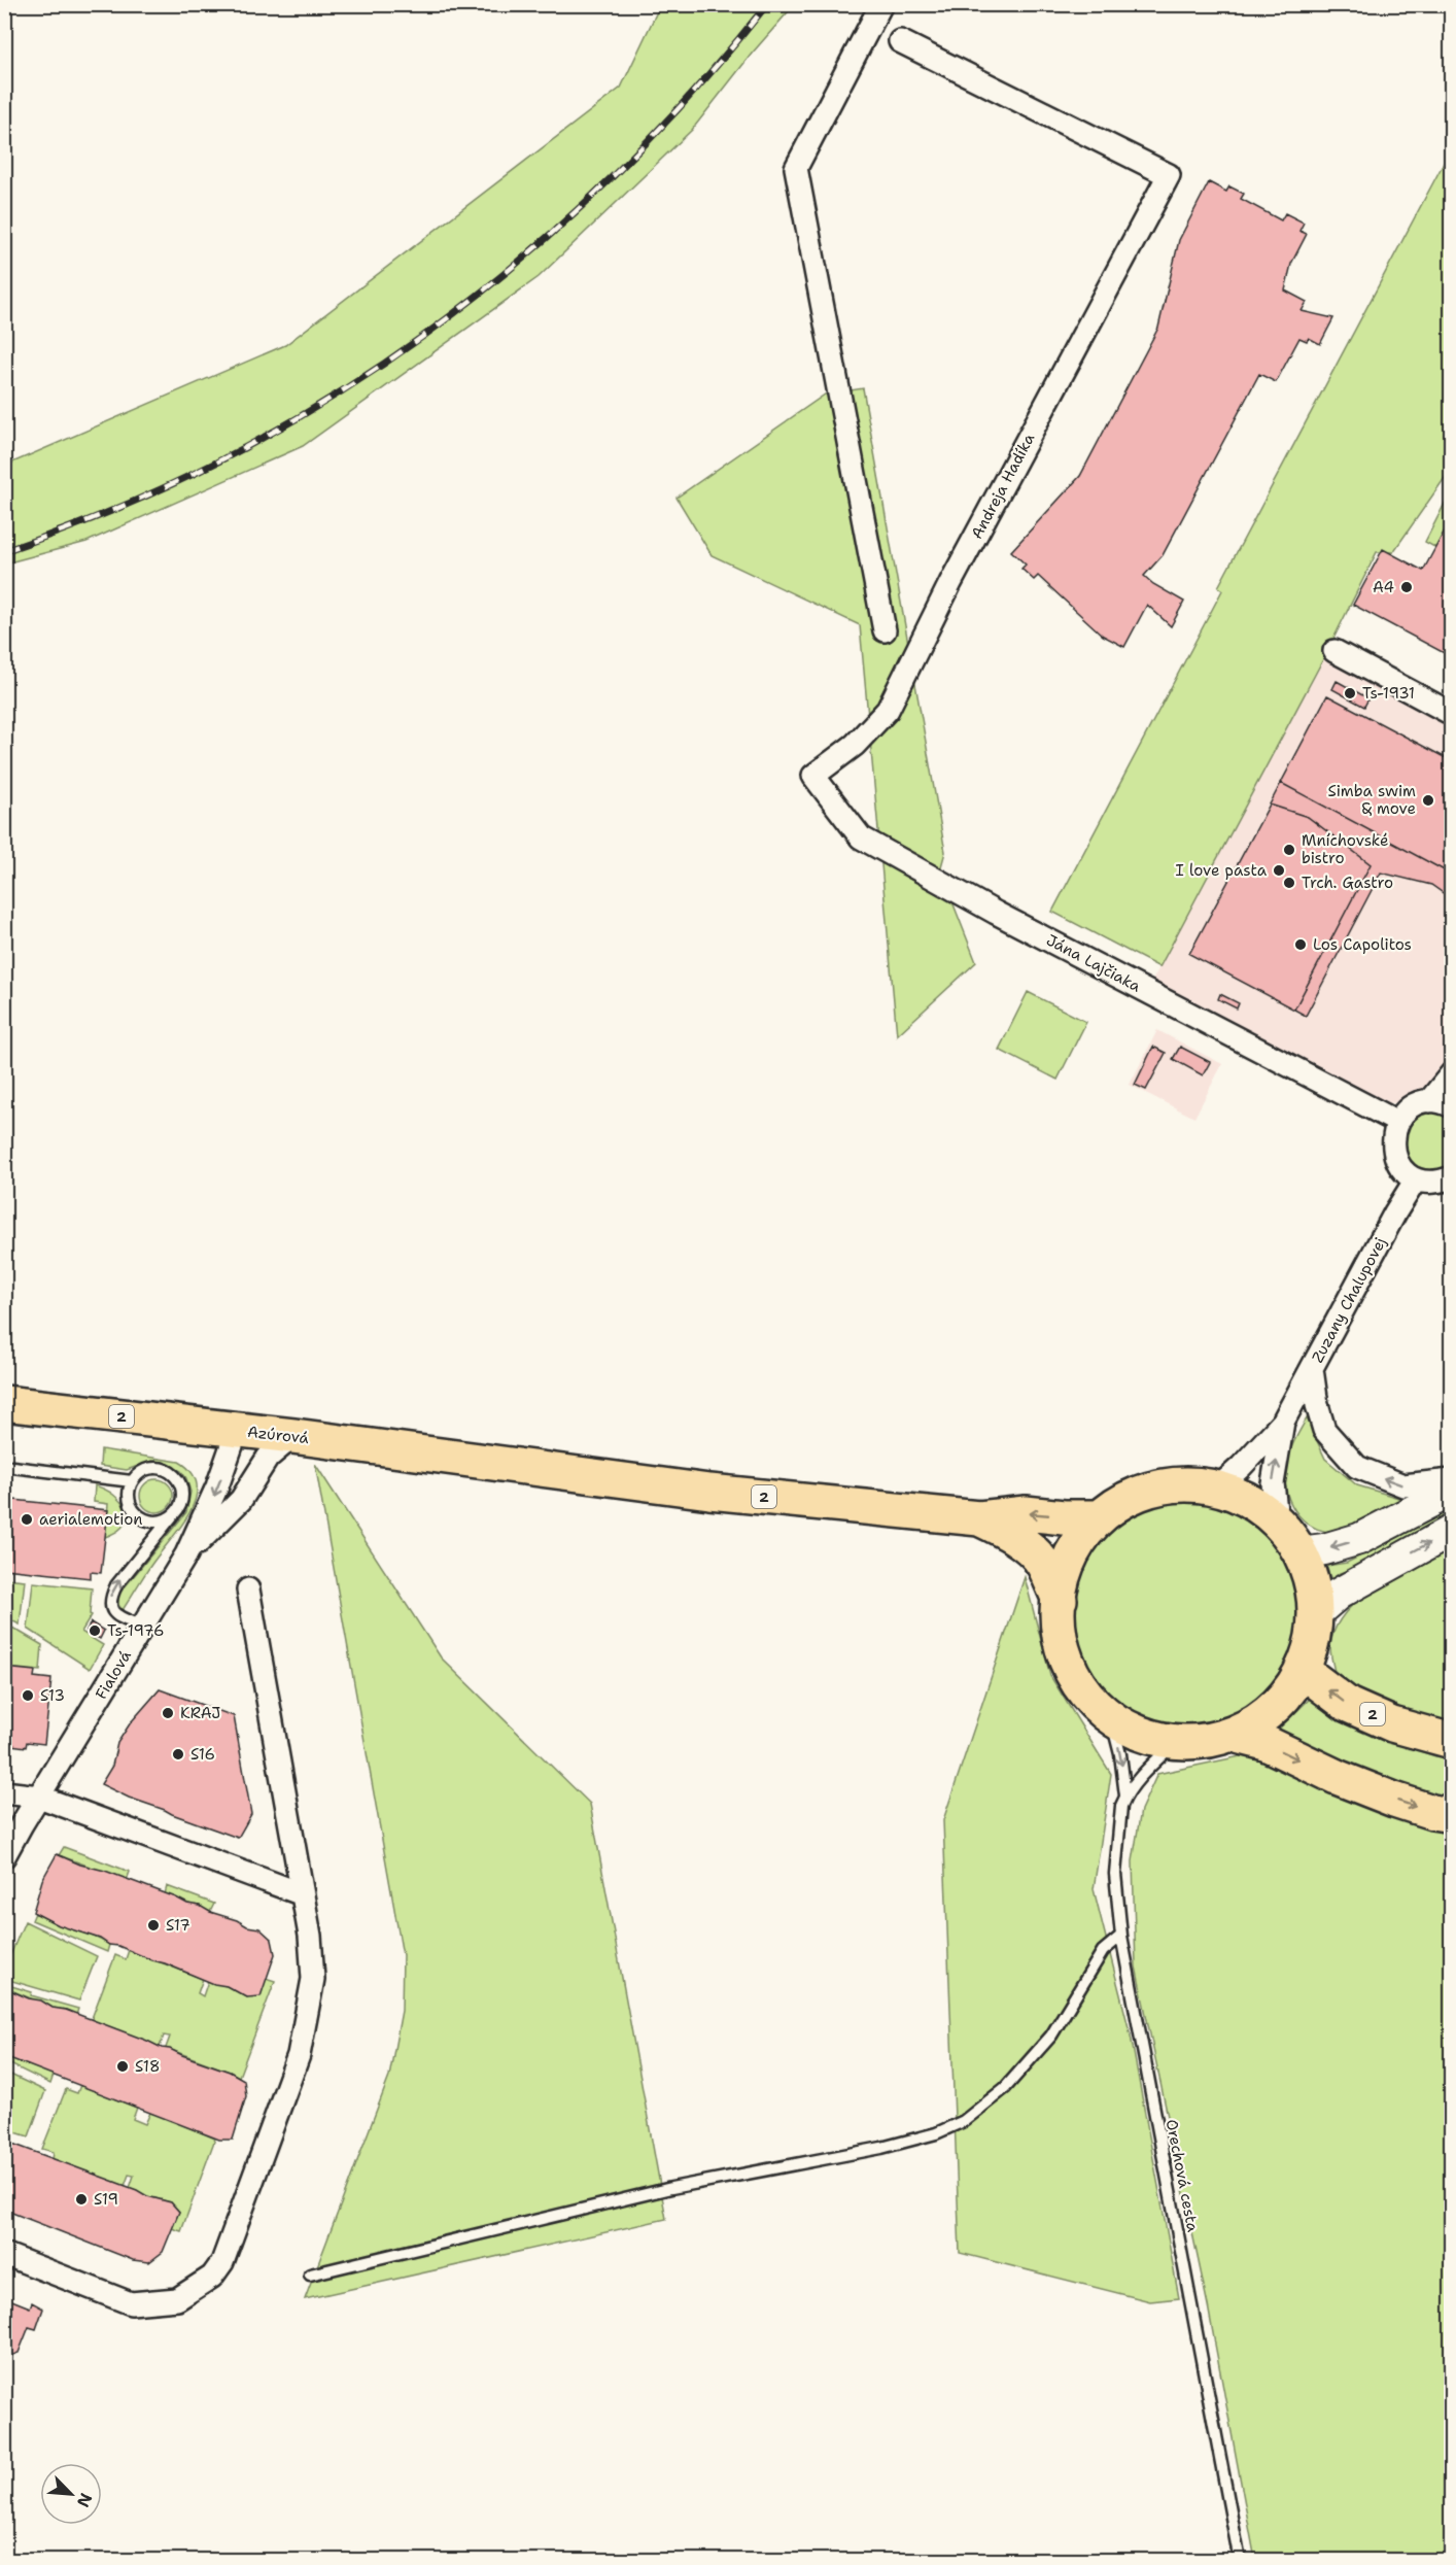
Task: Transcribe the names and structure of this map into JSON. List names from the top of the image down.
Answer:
{
  "streets": {
    "main road": ["2", "Azúrová"],
    "street": [
      "Andreja Hadíka",
      "Jána Lajčiaka",
      "Zuzany Chalupovej",
      "Fialová"
    ],
    "lane": ["Orechová cesta"]
  },
  "crossings": [
    ["Andreja Hadíka", "Jána Lajčiaka"],
    ["2", "Azúrová"],
    ["Azúrová", "Fialová"]
  ],
  "places": [
    "A4",
    "Ts-1931",
    "Simba swim & move",
    "Mníchovské bistro",
    "I love pasta",
    "Trch. Gastro",
    "Los Capolitos",
    "aerialemotion",
    "Ts-1976",
    "S13",
    "KRAJ",
    "S16",
    "S17",
    "S18",
    "S19"
  ],
  "north": "bottom right"
}
